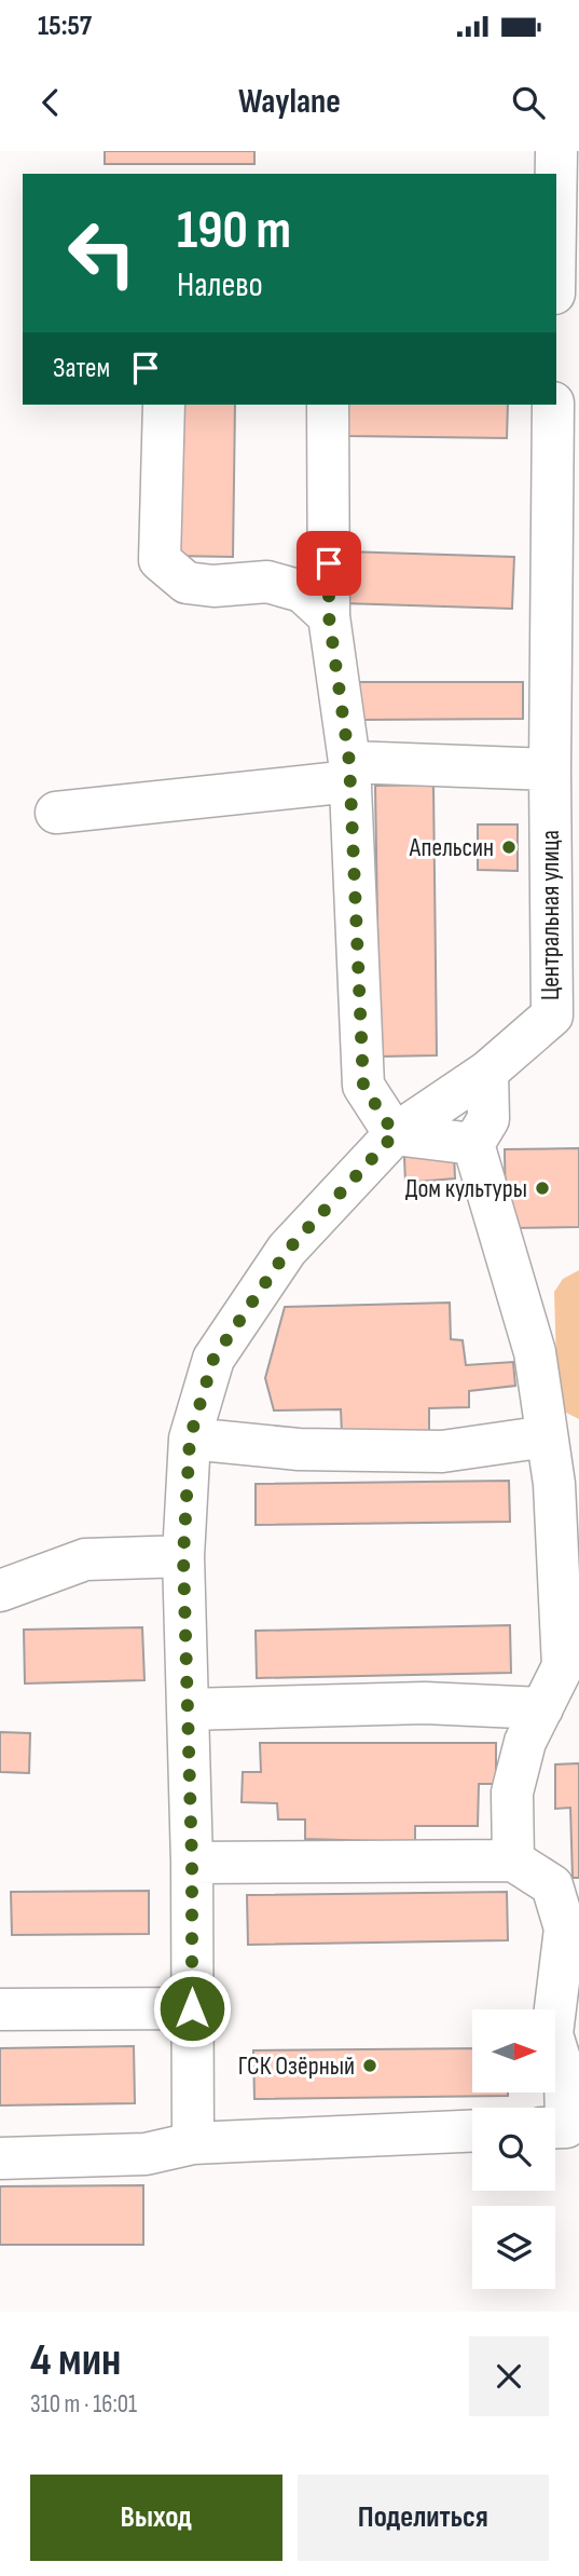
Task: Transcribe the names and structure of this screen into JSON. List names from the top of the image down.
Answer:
{
  "streets": {
    "street": ["Центральная улица"]
  },
  "places": ["Апельсин", "Дом культуры", "ГСК Озёрный"],
  "north": "right",
  "page": {
    "status": "15:57",
    "header": "Waylane",
    "turn": ["190 m", "Налево"],
    "then": "Затем",
    "heading": ["4 мин", "310 m · 16:01"],
    "buttons": ["Выход", "Поделиться"]
  }
}
